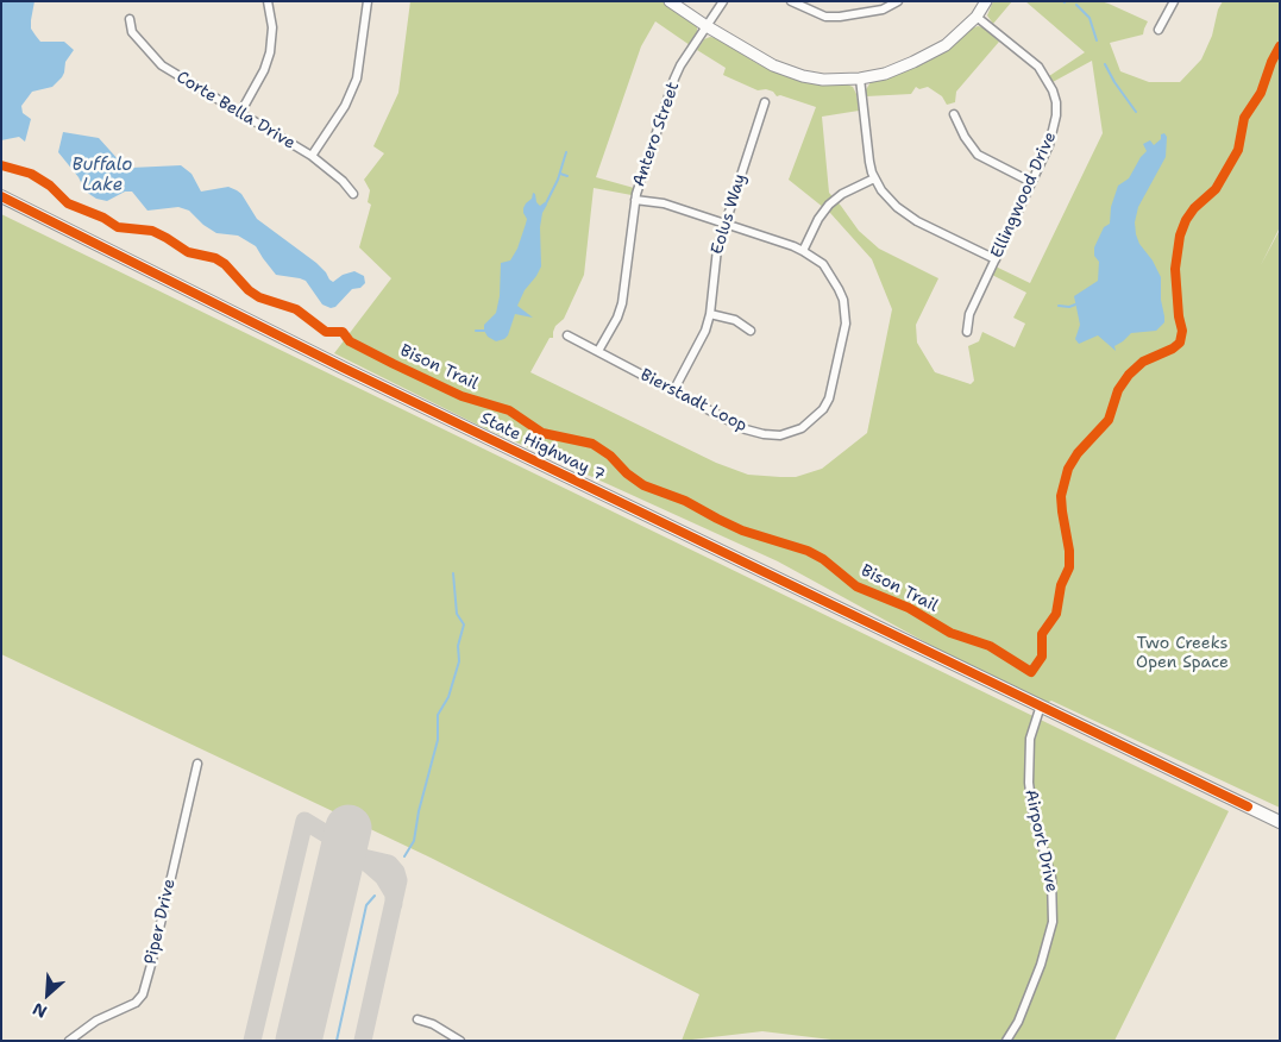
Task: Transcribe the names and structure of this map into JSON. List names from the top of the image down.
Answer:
{
  "streets": {
    "main road": ["State Highway 7"],
    "street": [
      "Corte Bella Drive",
      "Antero Street",
      "Ellingwood Drive",
      "Eolus Way",
      "Bierstadt Loop",
      "Airport Drive",
      "Piper Drive"
    ],
    "cycle path": ["Bison Trail"]
  },
  "crossings": [
    ["Antero Street", "Bierstadt Loop"],
    ["Eolus Way", "Bierstadt Loop"],
    ["State Highway 7", "Airport Drive"]
  ],
  "water": ["Buffalo Lake"],
  "parks": ["Two Creeks Open Space"],
  "north": "bottom left"
}
